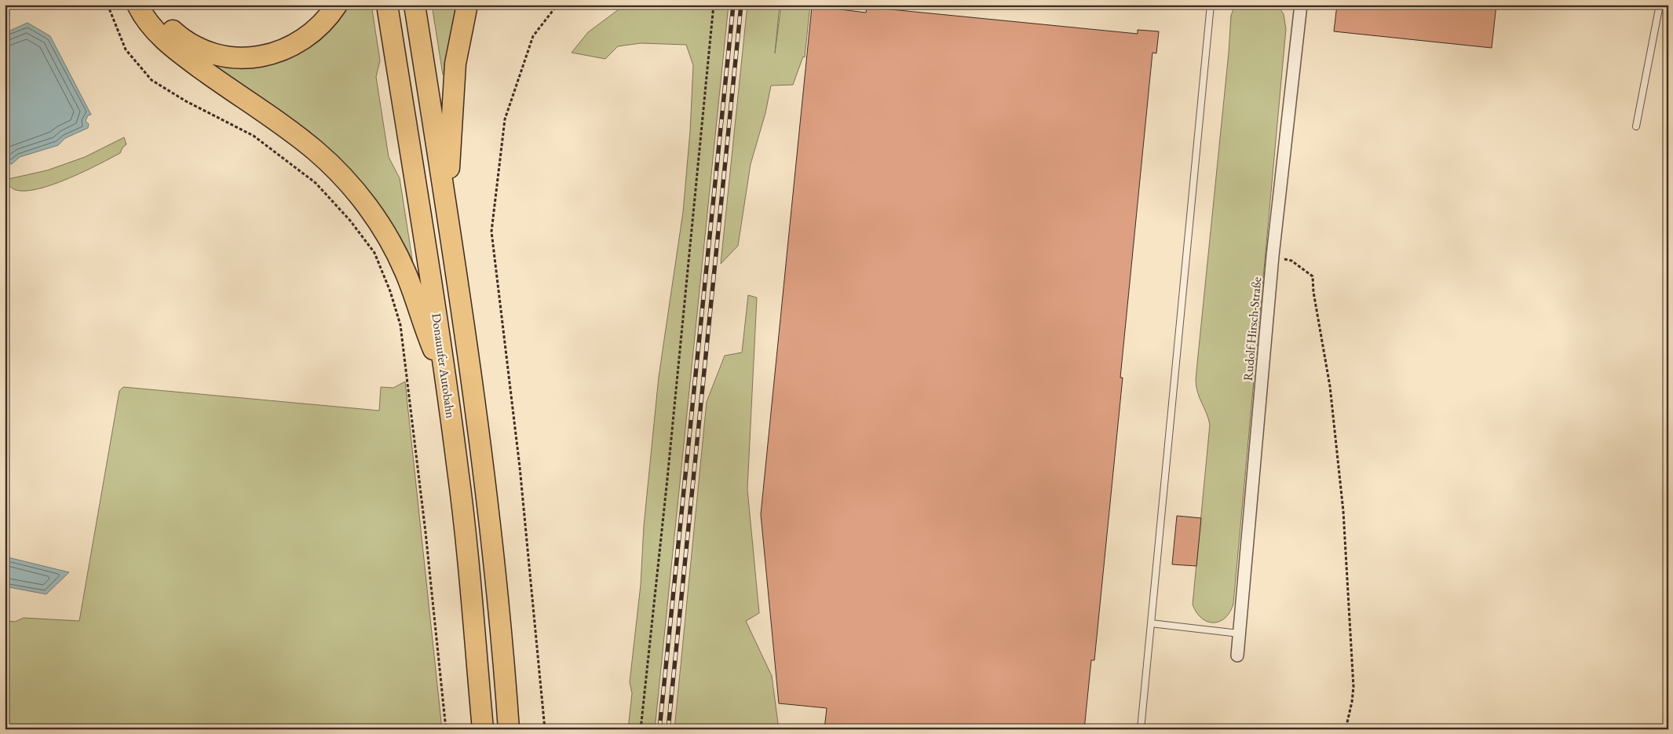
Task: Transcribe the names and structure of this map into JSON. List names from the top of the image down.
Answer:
{
  "streets": {
    "highway": ["Donauufer Autobahn"],
    "street": ["Rudolf Hirsch-Straße"]
  }
}
